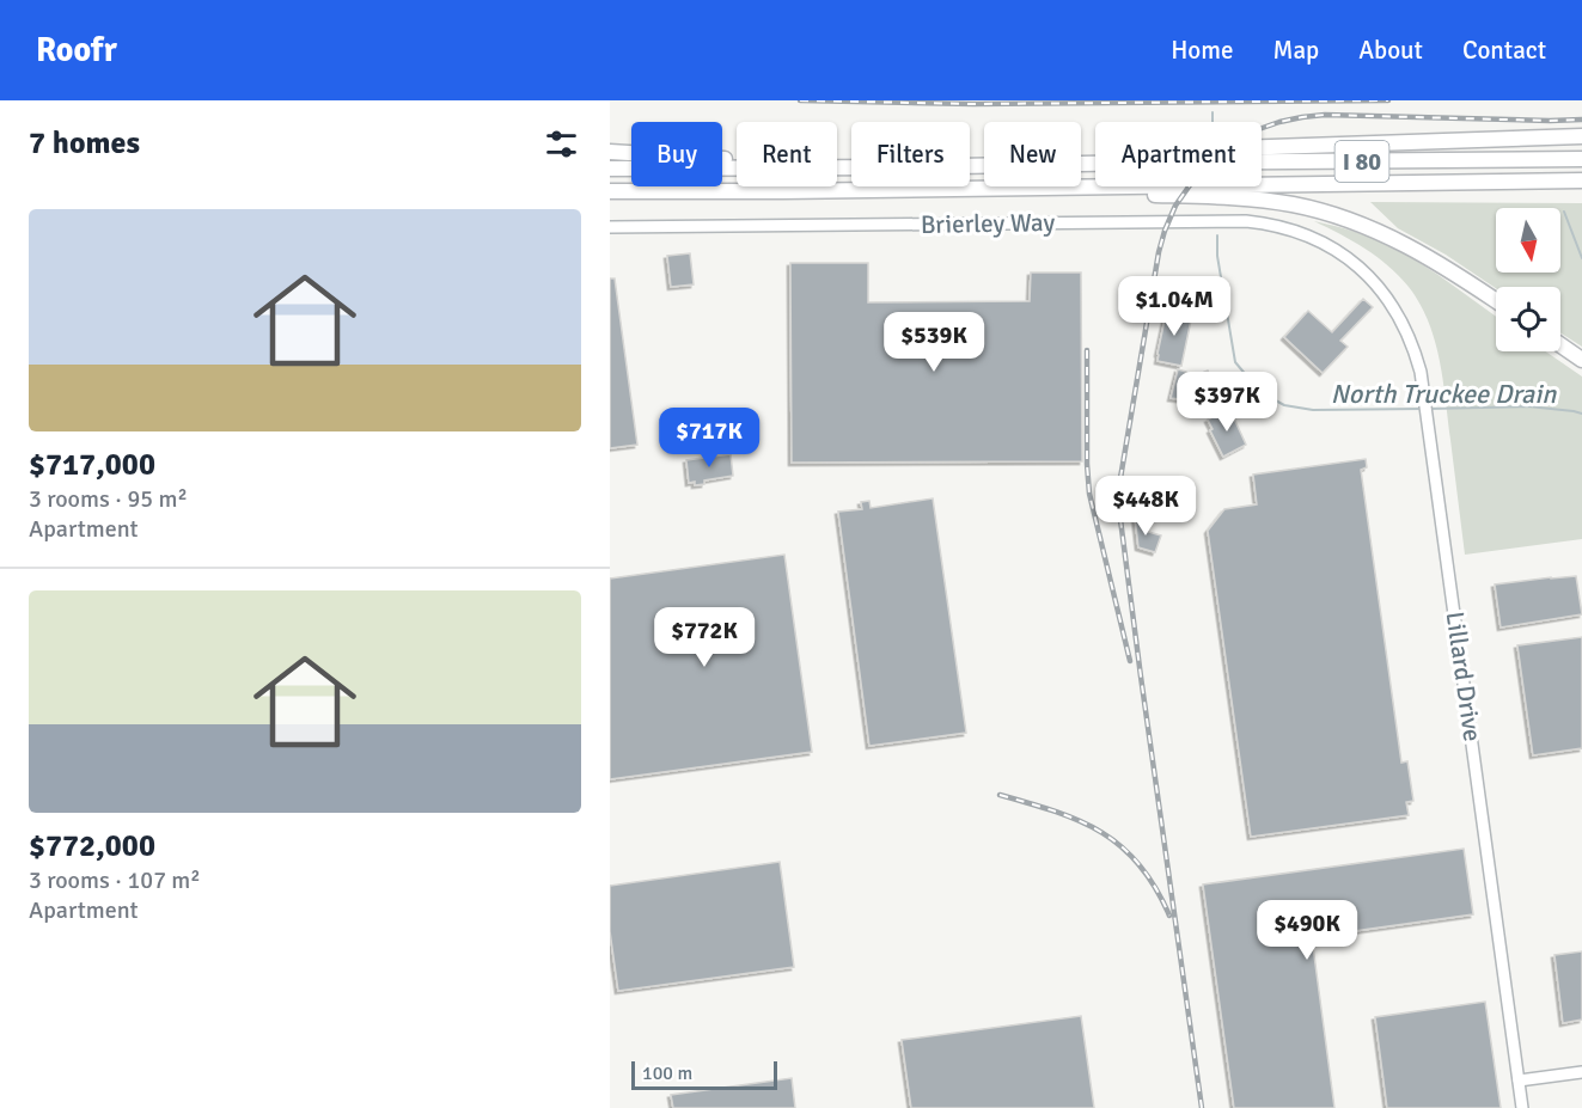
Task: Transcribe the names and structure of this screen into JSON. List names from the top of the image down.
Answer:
{
  "streets": {
    "highway": ["I 80"],
    "street": ["Brierley Way", "Lillard Drive"]
  },
  "crossings": [
    ["Brierley Way", "Lillard Drive"]
  ],
  "water": ["North Truckee Drain"],
  "scale_bar": "100 m",
  "north": "bottom",
  "page": {
    "header": "Roofr",
    "nav": [
      "Home",
      "Map",
      "About",
      "Contact"
    ],
    "heading": "7 homes",
    "chip": [
      "Buy",
      "Rent",
      "Filters",
      "New",
      "Apartment"
    ],
    "list": [
      {
        "name": "$717,000",
        "note": "3 rooms · 95 m² · Apartment"
      },
      {
        "name": "$772,000",
        "note": "3 rooms · 107 m² · Apartment"
      }
    ],
    "price": [
      "$1.04M",
      "$539K",
      "$397K",
      "$717K",
      "$448K",
      "$772K",
      "$490K"
    ],
    "scale": "100 m"
  }
}
